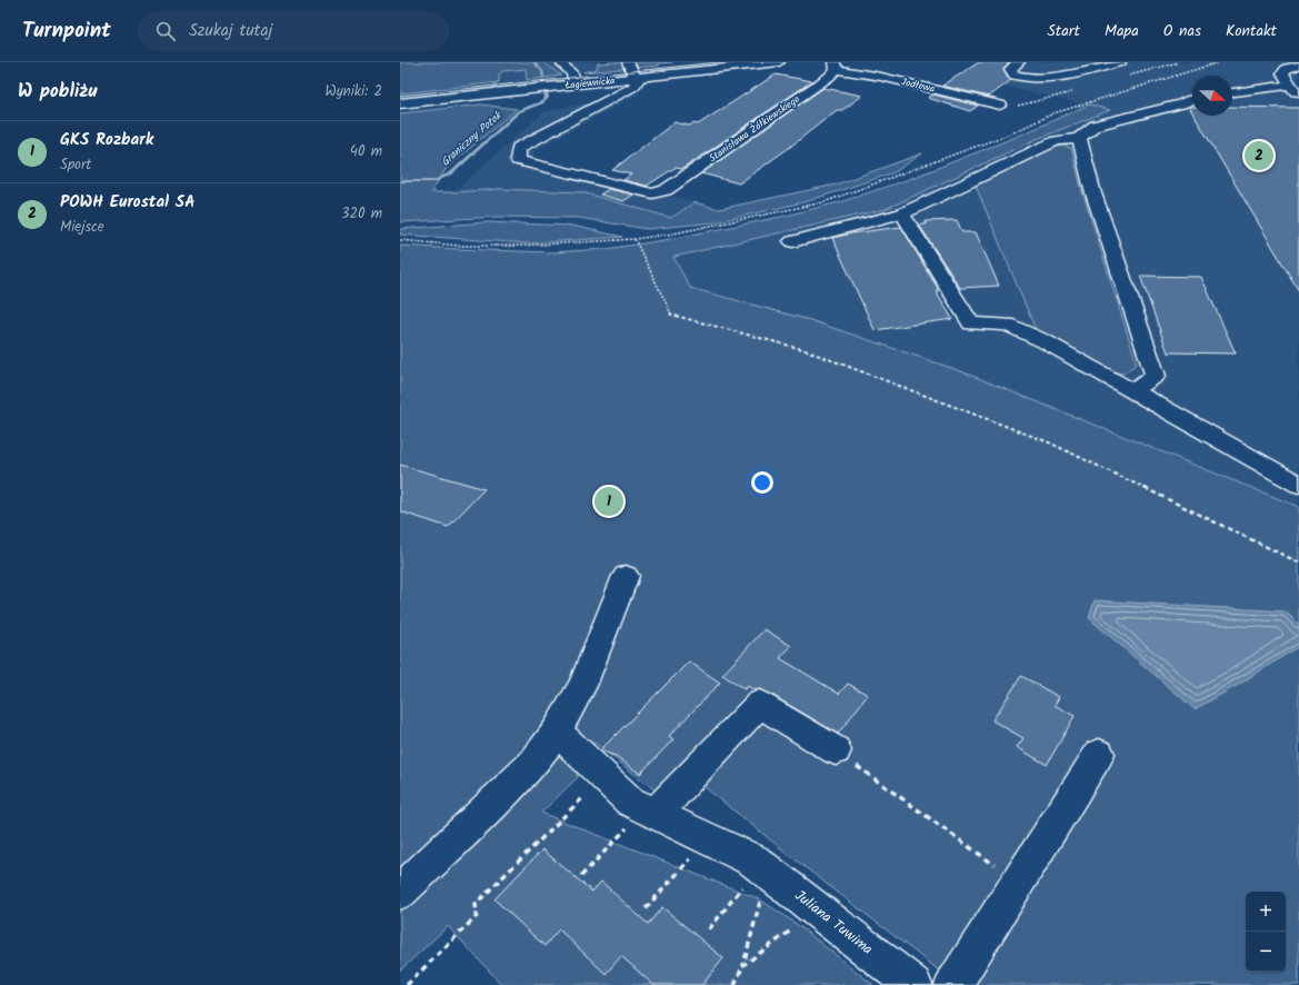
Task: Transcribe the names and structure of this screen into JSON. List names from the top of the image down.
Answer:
{
  "streets": {
    "main road": [
      "Łagiewnicka",
      "Jodłowa",
      "Stanisława Żółkiewskiego",
      "Juliana Tuwima"
    ]
  },
  "crossings": [
    ["Łagiewnicka", "Stanisława Żółkiewskiego"],
    ["Jodłowa", "Stanisława Żółkiewskiego"]
  ],
  "water": ["Graniczny Potok"],
  "north": "right",
  "page": {
    "header": "Turnpoint",
    "search": "Szukaj tutaj",
    "nav": [
      "Start",
      "Mapa",
      "O nas",
      "Kontakt"
    ],
    "heading": ["W pobliżu", "Wyniki: 2"],
    "list": [
      {
        "mark": "1",
        "name": "GKS Rozbark",
        "note": "Sport",
        "value": "40 m"
      },
      {
        "mark": "2",
        "name": "POWH Eurostal SA",
        "note": "Miejsce",
        "value": "320 m"
      }
    ],
    "pins": ["2", "1"],
    "map_buttons": ["+", "−"]
  }
}
